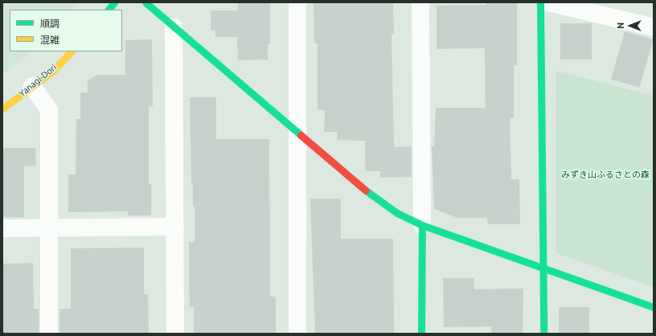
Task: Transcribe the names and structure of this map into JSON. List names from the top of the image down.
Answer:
{
  "streets": {
    "street": ["Yanagi-Dori"]
  },
  "parks": ["みずき山ふるさとの森"],
  "legend": ["順調", "混雑"],
  "north": "left"
}
